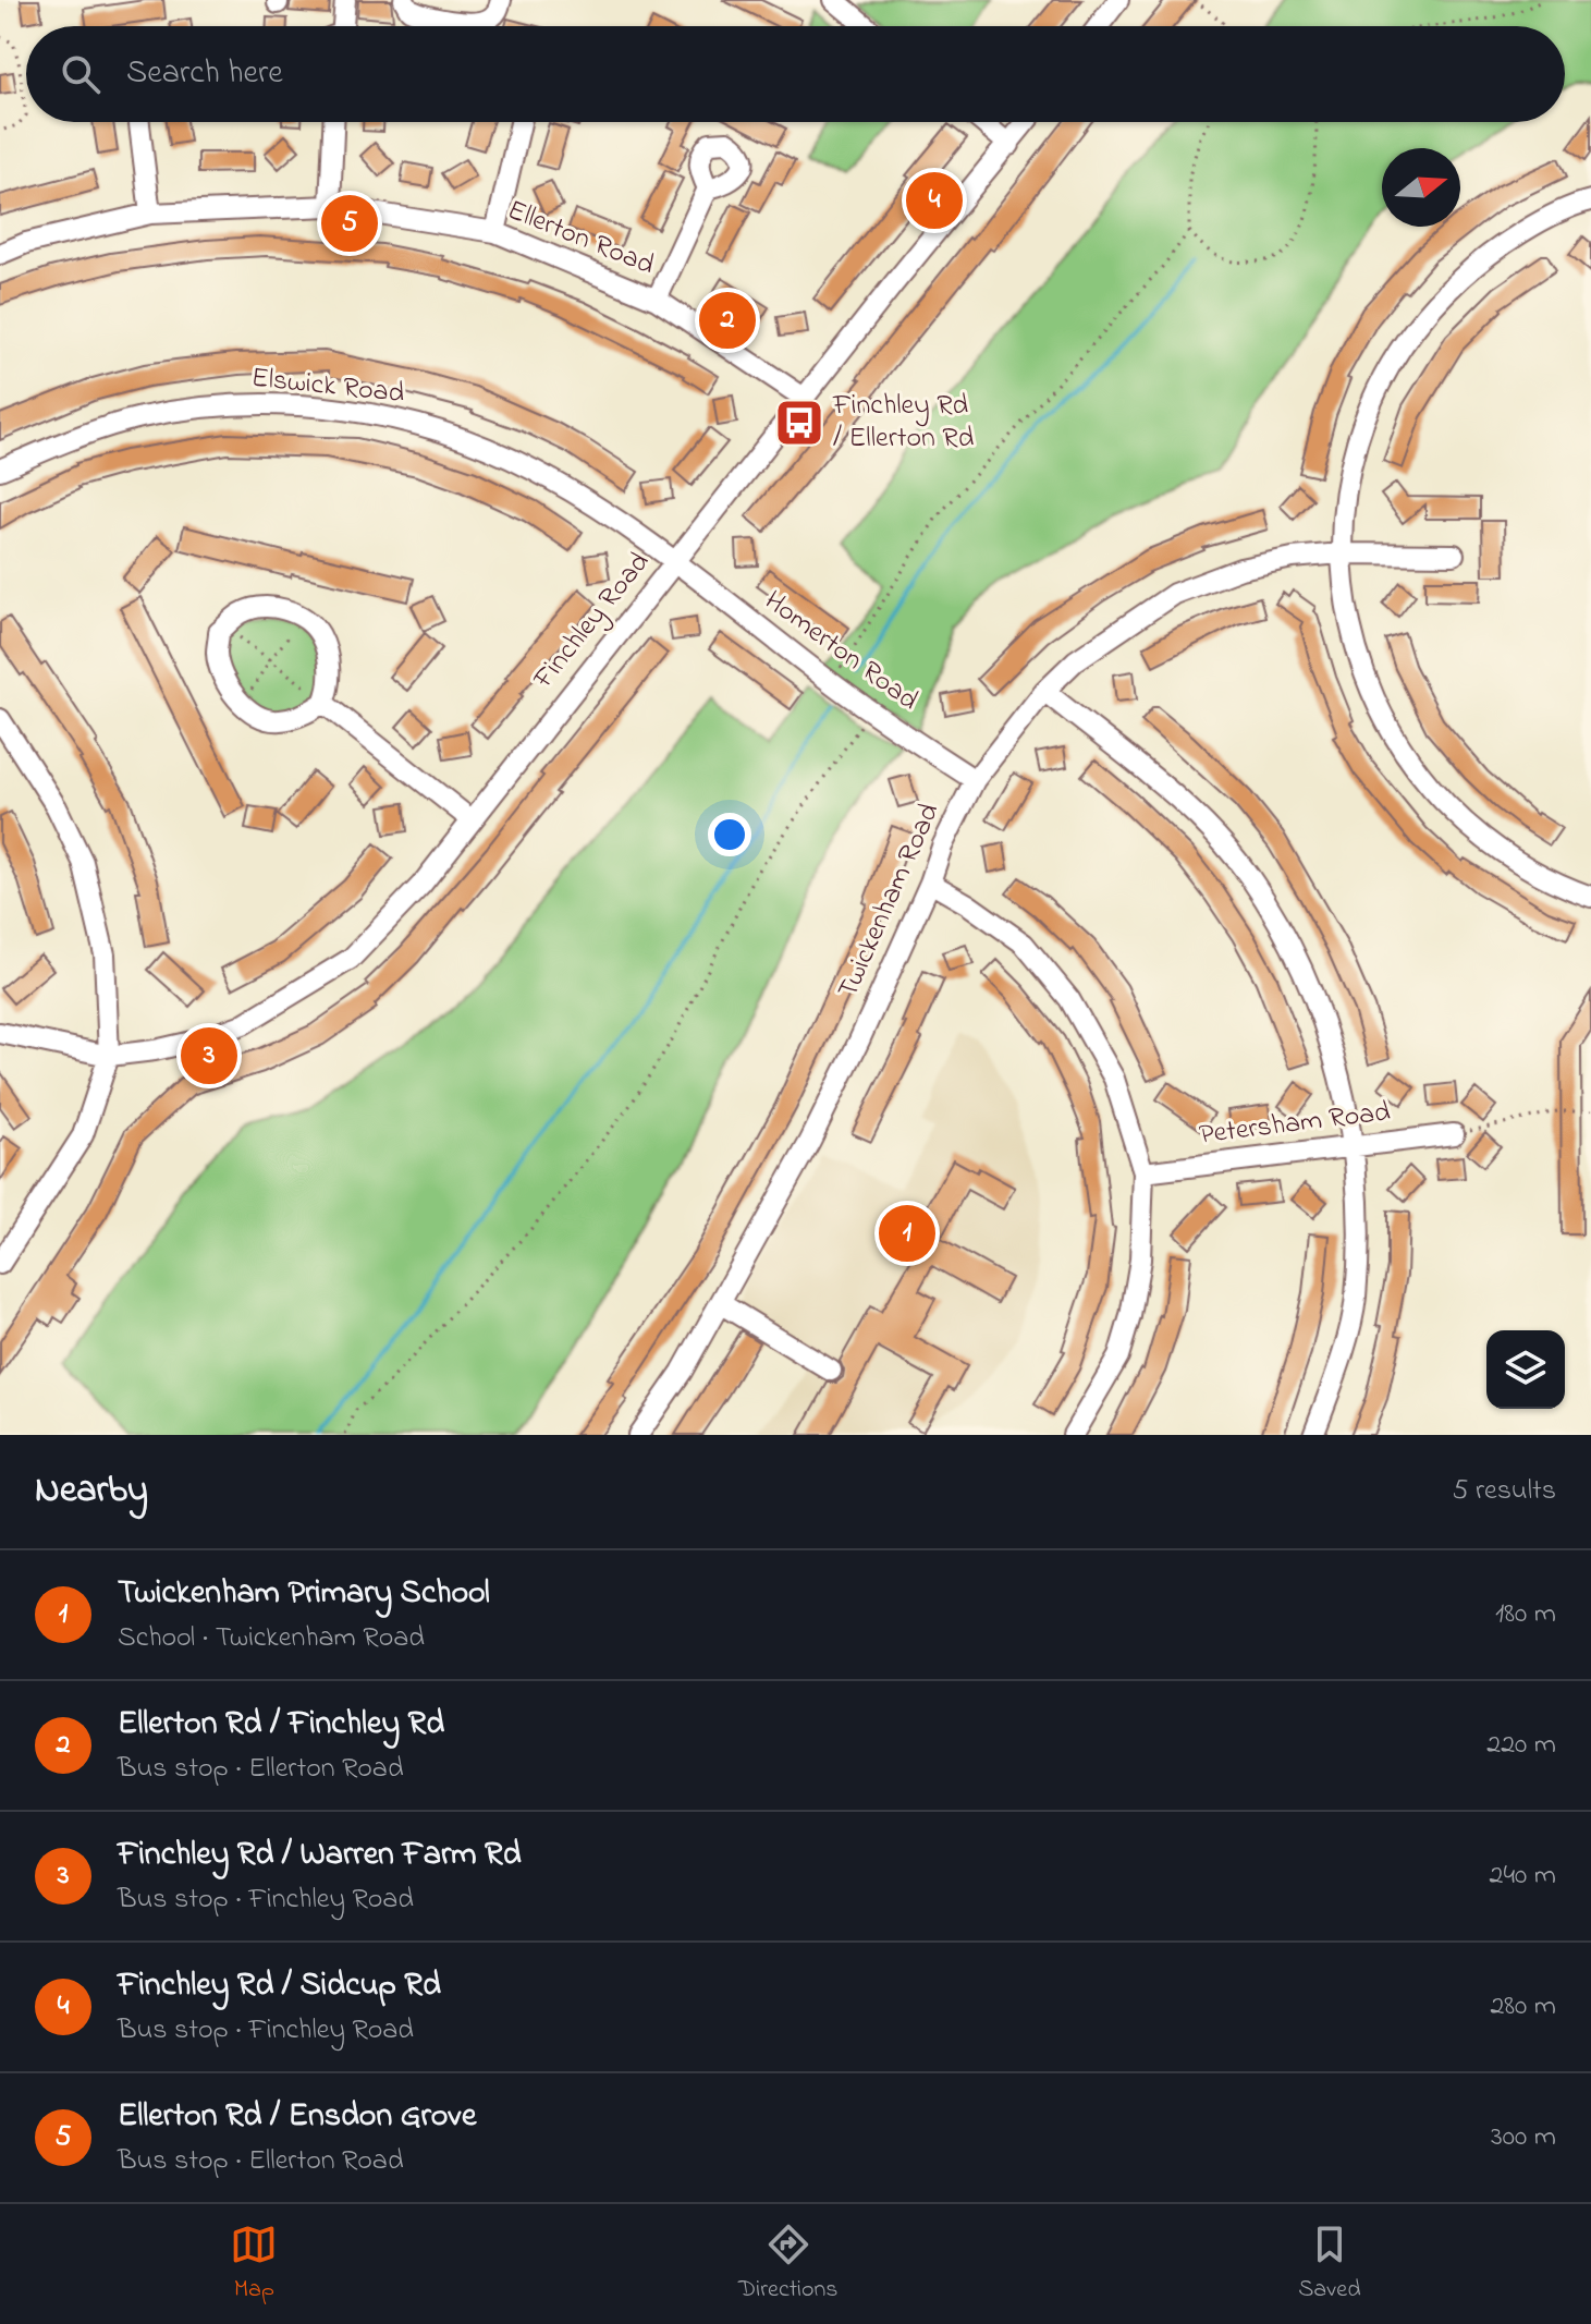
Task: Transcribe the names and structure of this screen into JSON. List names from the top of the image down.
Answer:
{
  "streets": {
    "street": [
      "Ellerton Road",
      "Elswick Road",
      "Finchley Road",
      "Homerton Road",
      "Twickenham Road",
      "Petersham Road"
    ]
  },
  "crossings": [
    ["Ellerton Road", "Finchley Road"],
    ["Elswick Road", "Finchley Road"],
    ["Elswick Road", "Homerton Road"],
    ["Finchley Road", "Homerton Road"],
    ["Homerton Road", "Twickenham Road"]
  ],
  "places": {
    "bus stop": ["Finchley Rd / Ellerton Rd"]
  },
  "north": "right",
  "page": {
    "search": "Search here",
    "pins": [
      "4",
      "5",
      "2",
      "3",
      "1"
    ],
    "heading": ["Nearby", "5 results"],
    "list": [
      {
        "mark": "1",
        "name": "Twickenham Primary School",
        "note": "School · Twickenham Road",
        "value": "180 m"
      },
      {
        "mark": "2",
        "name": "Ellerton Rd / Finchley Rd",
        "note": "Bus stop · Ellerton Road",
        "value": "220 m"
      },
      {
        "mark": "3",
        "name": "Finchley Rd / Warren Farm Rd",
        "note": "Bus stop · Finchley Road",
        "value": "240 m"
      },
      {
        "mark": "4",
        "name": "Finchley Rd / Sidcup Rd",
        "note": "Bus stop · Finchley Road",
        "value": "280 m"
      },
      {
        "mark": "5",
        "name": "Ellerton Rd / Ensdon Grove",
        "note": "Bus stop · Ellerton Road",
        "value": "300 m"
      }
    ],
    "nav": ["Map", "Directions", "Saved"]
  }
}
